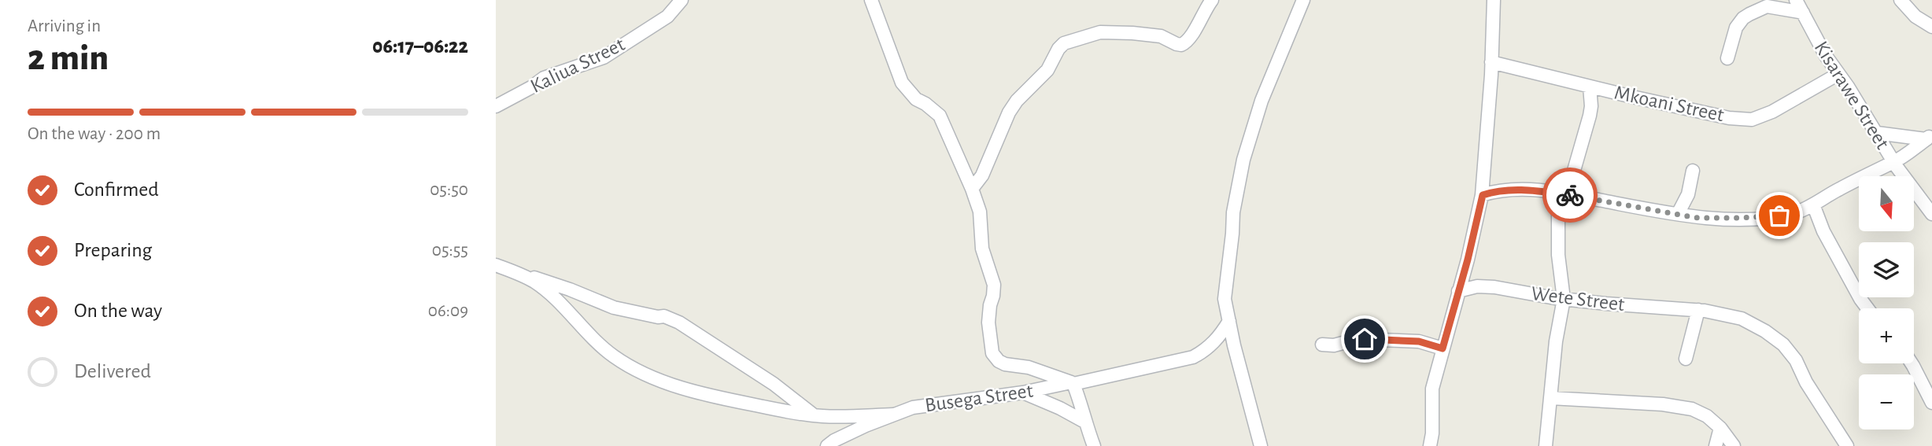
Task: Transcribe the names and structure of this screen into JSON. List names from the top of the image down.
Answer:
{
  "streets": {
    "street": [
      "Kaliua Street",
      "Kisarawe Street",
      "Mkoani Street",
      "Wete Street",
      "Busega Street"
    ]
  },
  "crossings": [
    ["Kisarawe Street", "Mkoani Street"]
  ],
  "north": "bottom",
  "page": {
    "heading": ["2 min", "Arriving in", "06:17–06:22"],
    "bar": "On the way · 200 m",
    "list": [
      ["Confirmed", "05:50"],
      ["Preparing", "05:55"],
      ["On the way", "06:09"],
      "Delivered"
    ],
    "map_buttons": ["+", "−"]
  }
}
